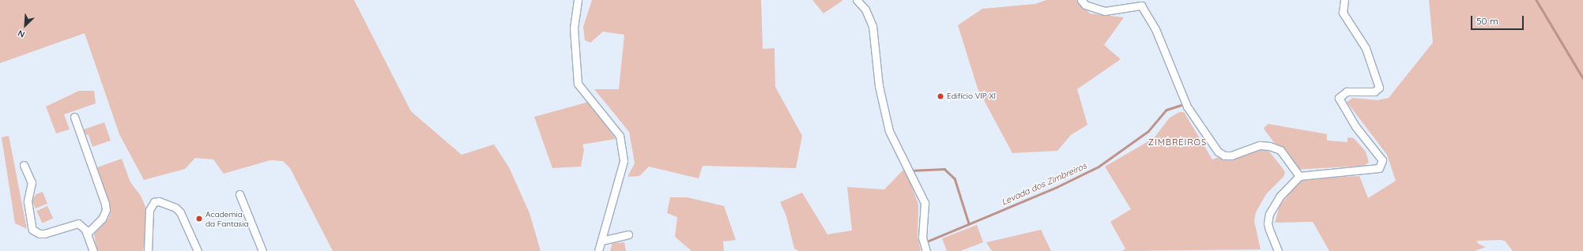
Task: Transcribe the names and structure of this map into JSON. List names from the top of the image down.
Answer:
{
  "districts": ["ZIMBREIROS"],
  "water": ["Levada dos Zimbreiros"],
  "places": ["Edifício VIP XI", "Academia da Fantasia"],
  "scale_bar": "50 m",
  "north": "bottom left"
}
